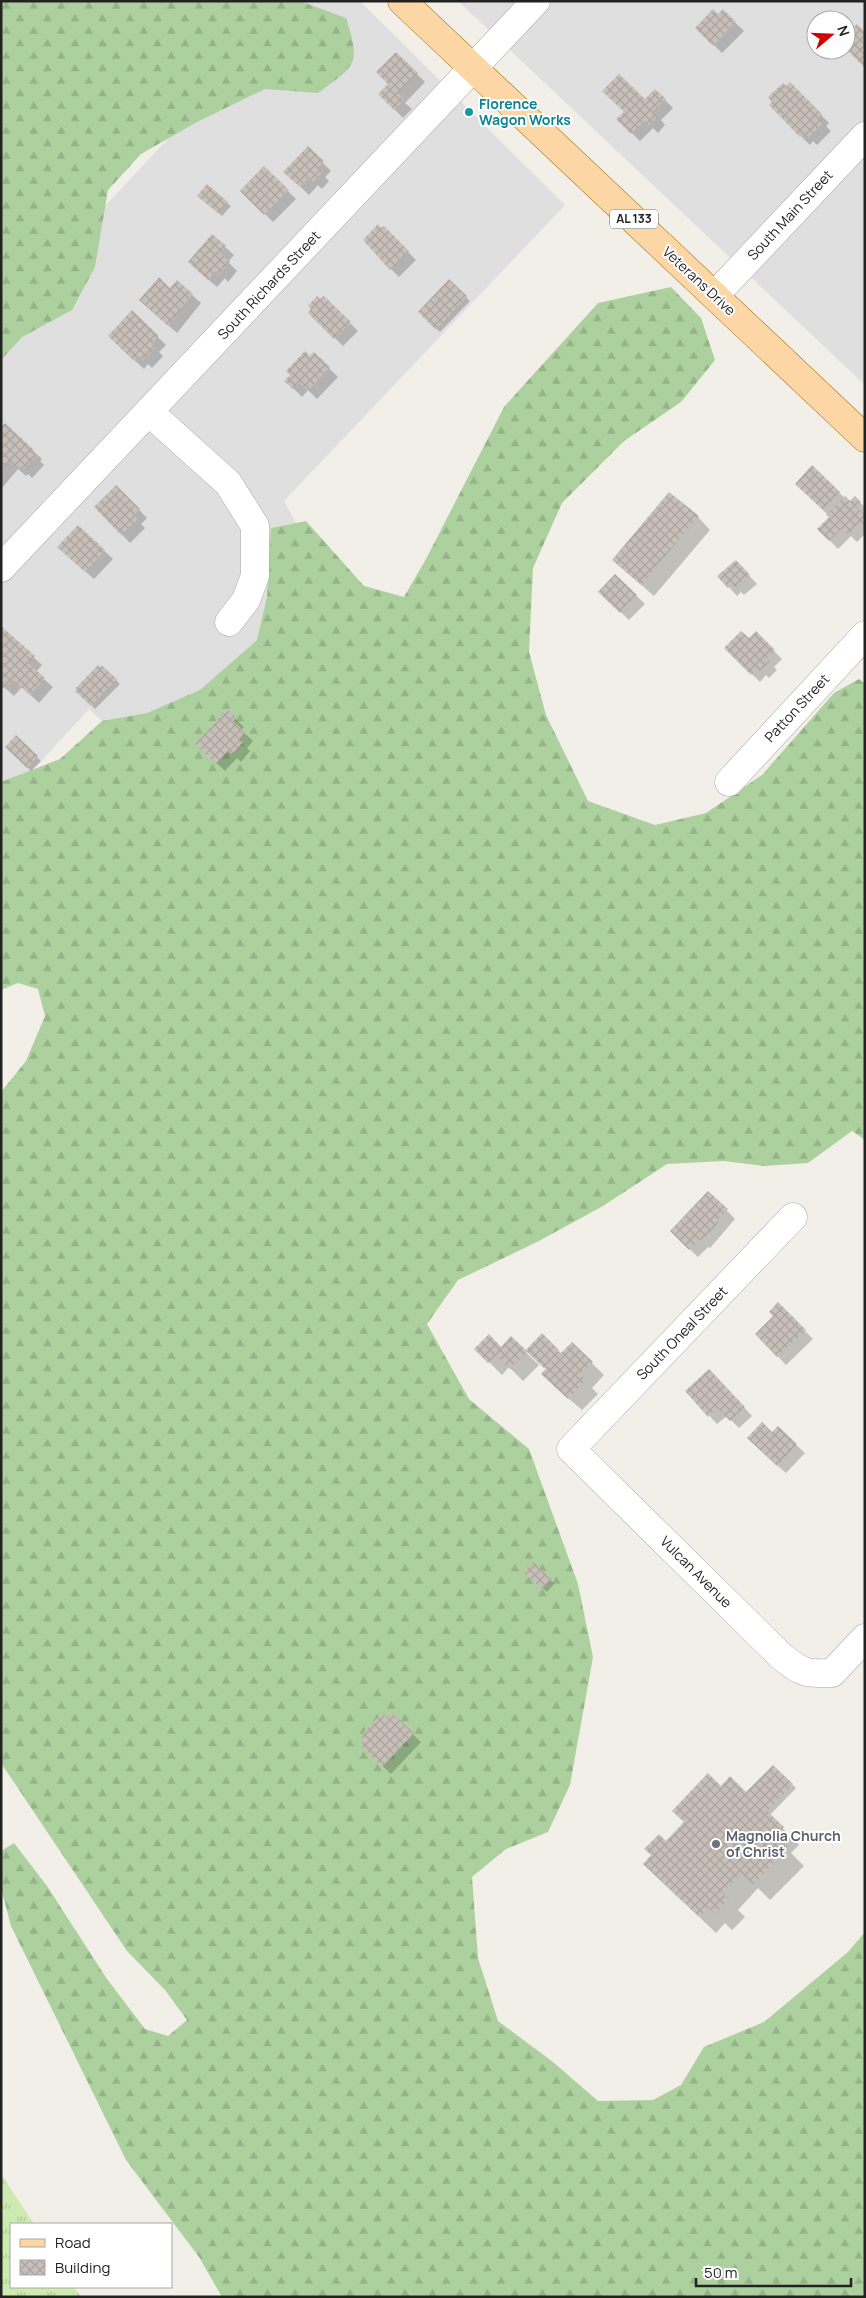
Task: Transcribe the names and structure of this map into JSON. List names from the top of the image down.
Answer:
{
  "streets": {
    "main road": ["AL 133", "Veterans Drive"],
    "street": [
      "South Main Street",
      "South Richards Street",
      "Patton Street",
      "South Oneal Street",
      "Vulcan Avenue"
    ]
  },
  "crossings": [
    ["South Main Street", "Veterans Drive"],
    ["Veterans Drive", "South Richards Street"],
    ["South Oneal Street", "Vulcan Avenue"]
  ],
  "places": ["Florence Wagon Works", "Magnolia Church of Christ"],
  "legend": ["Road", "Building"],
  "scale_bar": "50 m",
  "north": "right"
}
